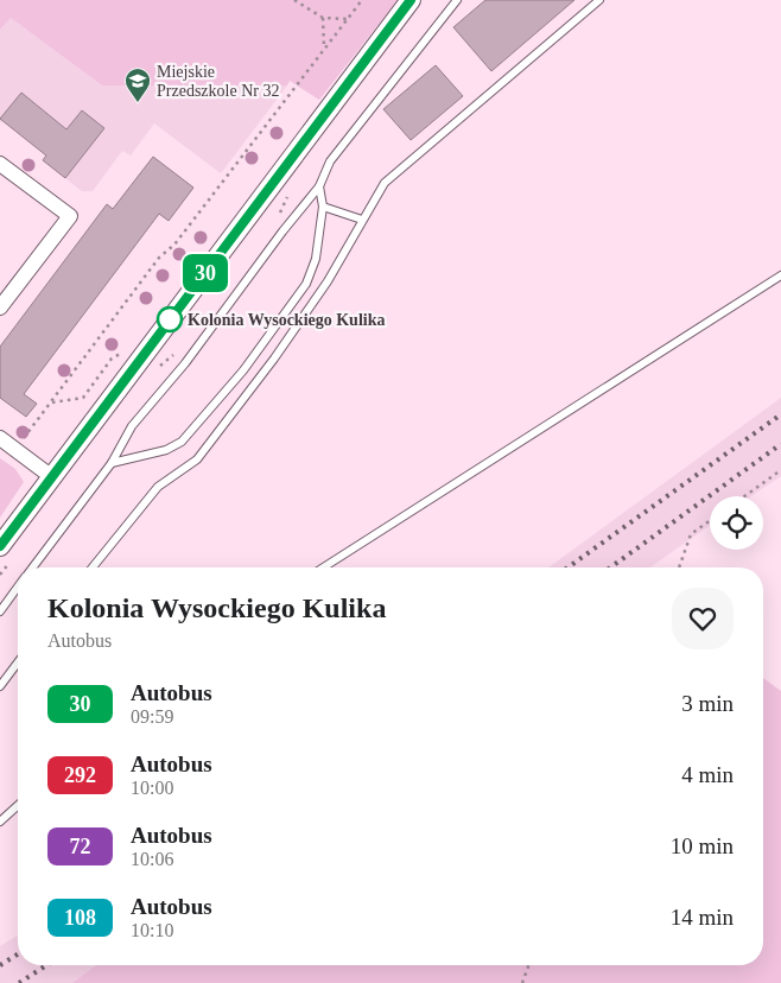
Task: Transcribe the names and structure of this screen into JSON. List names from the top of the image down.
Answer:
{
  "places": {
    "school or university": ["Miejskie Przedszkole Nr 32"],
    "other": ["Kolonia Wysockiego Kulika"]
  },
  "lines": ["bus line 30"],
  "page": {
    "on_map": "30",
    "heading": ["Kolonia Wysockiego Kulika", "Autobus"],
    "list": [
      {
        "mark": "30",
        "name": "Autobus",
        "note": "09:59",
        "value": "3 min"
      },
      {
        "mark": "292",
        "name": "Autobus",
        "note": "10:00",
        "value": "4 min"
      },
      {
        "mark": "72",
        "name": "Autobus",
        "note": "10:06",
        "value": "10 min"
      },
      {
        "mark": "108",
        "name": "Autobus",
        "note": "10:10",
        "value": "14 min"
      }
    ]
  }
}
